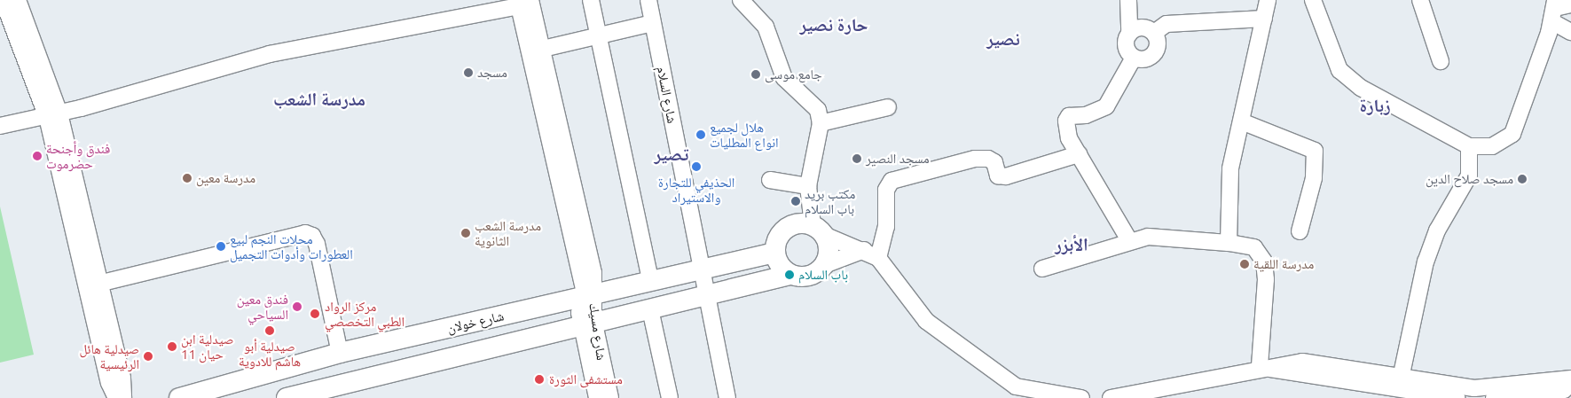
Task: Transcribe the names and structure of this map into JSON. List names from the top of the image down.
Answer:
{
  "streets": {
    "main road": ["شارع خولان"],
    "street": ["شارع السلام", "شارع مسيك"]
  },
  "crossings": [
    ["شارع السلام", "شارع خولان"],
    ["شارع خولان", "شارع مسيك"]
  ],
  "districts": [
    "حارة نصير",
    "نصير",
    "مدرسة الشعب",
    "زبارة",
    "تصير",
    "الأبزر"
  ],
  "places": [
    "مسجد",
    "جامع موسى",
    "هلال لجميع انواع المطليات",
    "فندق وأجنحة حضرموت",
    "مسجد النصير",
    "الحذيفي للتجارة والاستيراد",
    "مدرسة معين",
    "مسجد صلاح الدين",
    "مكتب بريد باب السلام",
    "مدرسة الشعب الثانوية",
    "محلات النجم لبيع العطورات وأدوات التجميل",
    "مدرسة اللقية",
    "باب السلام",
    "فندق معين السياحي",
    "مركز الرواد الطبي التخصصي",
    "صيدلية أبو هاشم للادوية",
    "صيدلية ابن حيان 11",
    "صيدلية هائل الرئيسية",
    "مستشفى الثورة"
  ]
}
